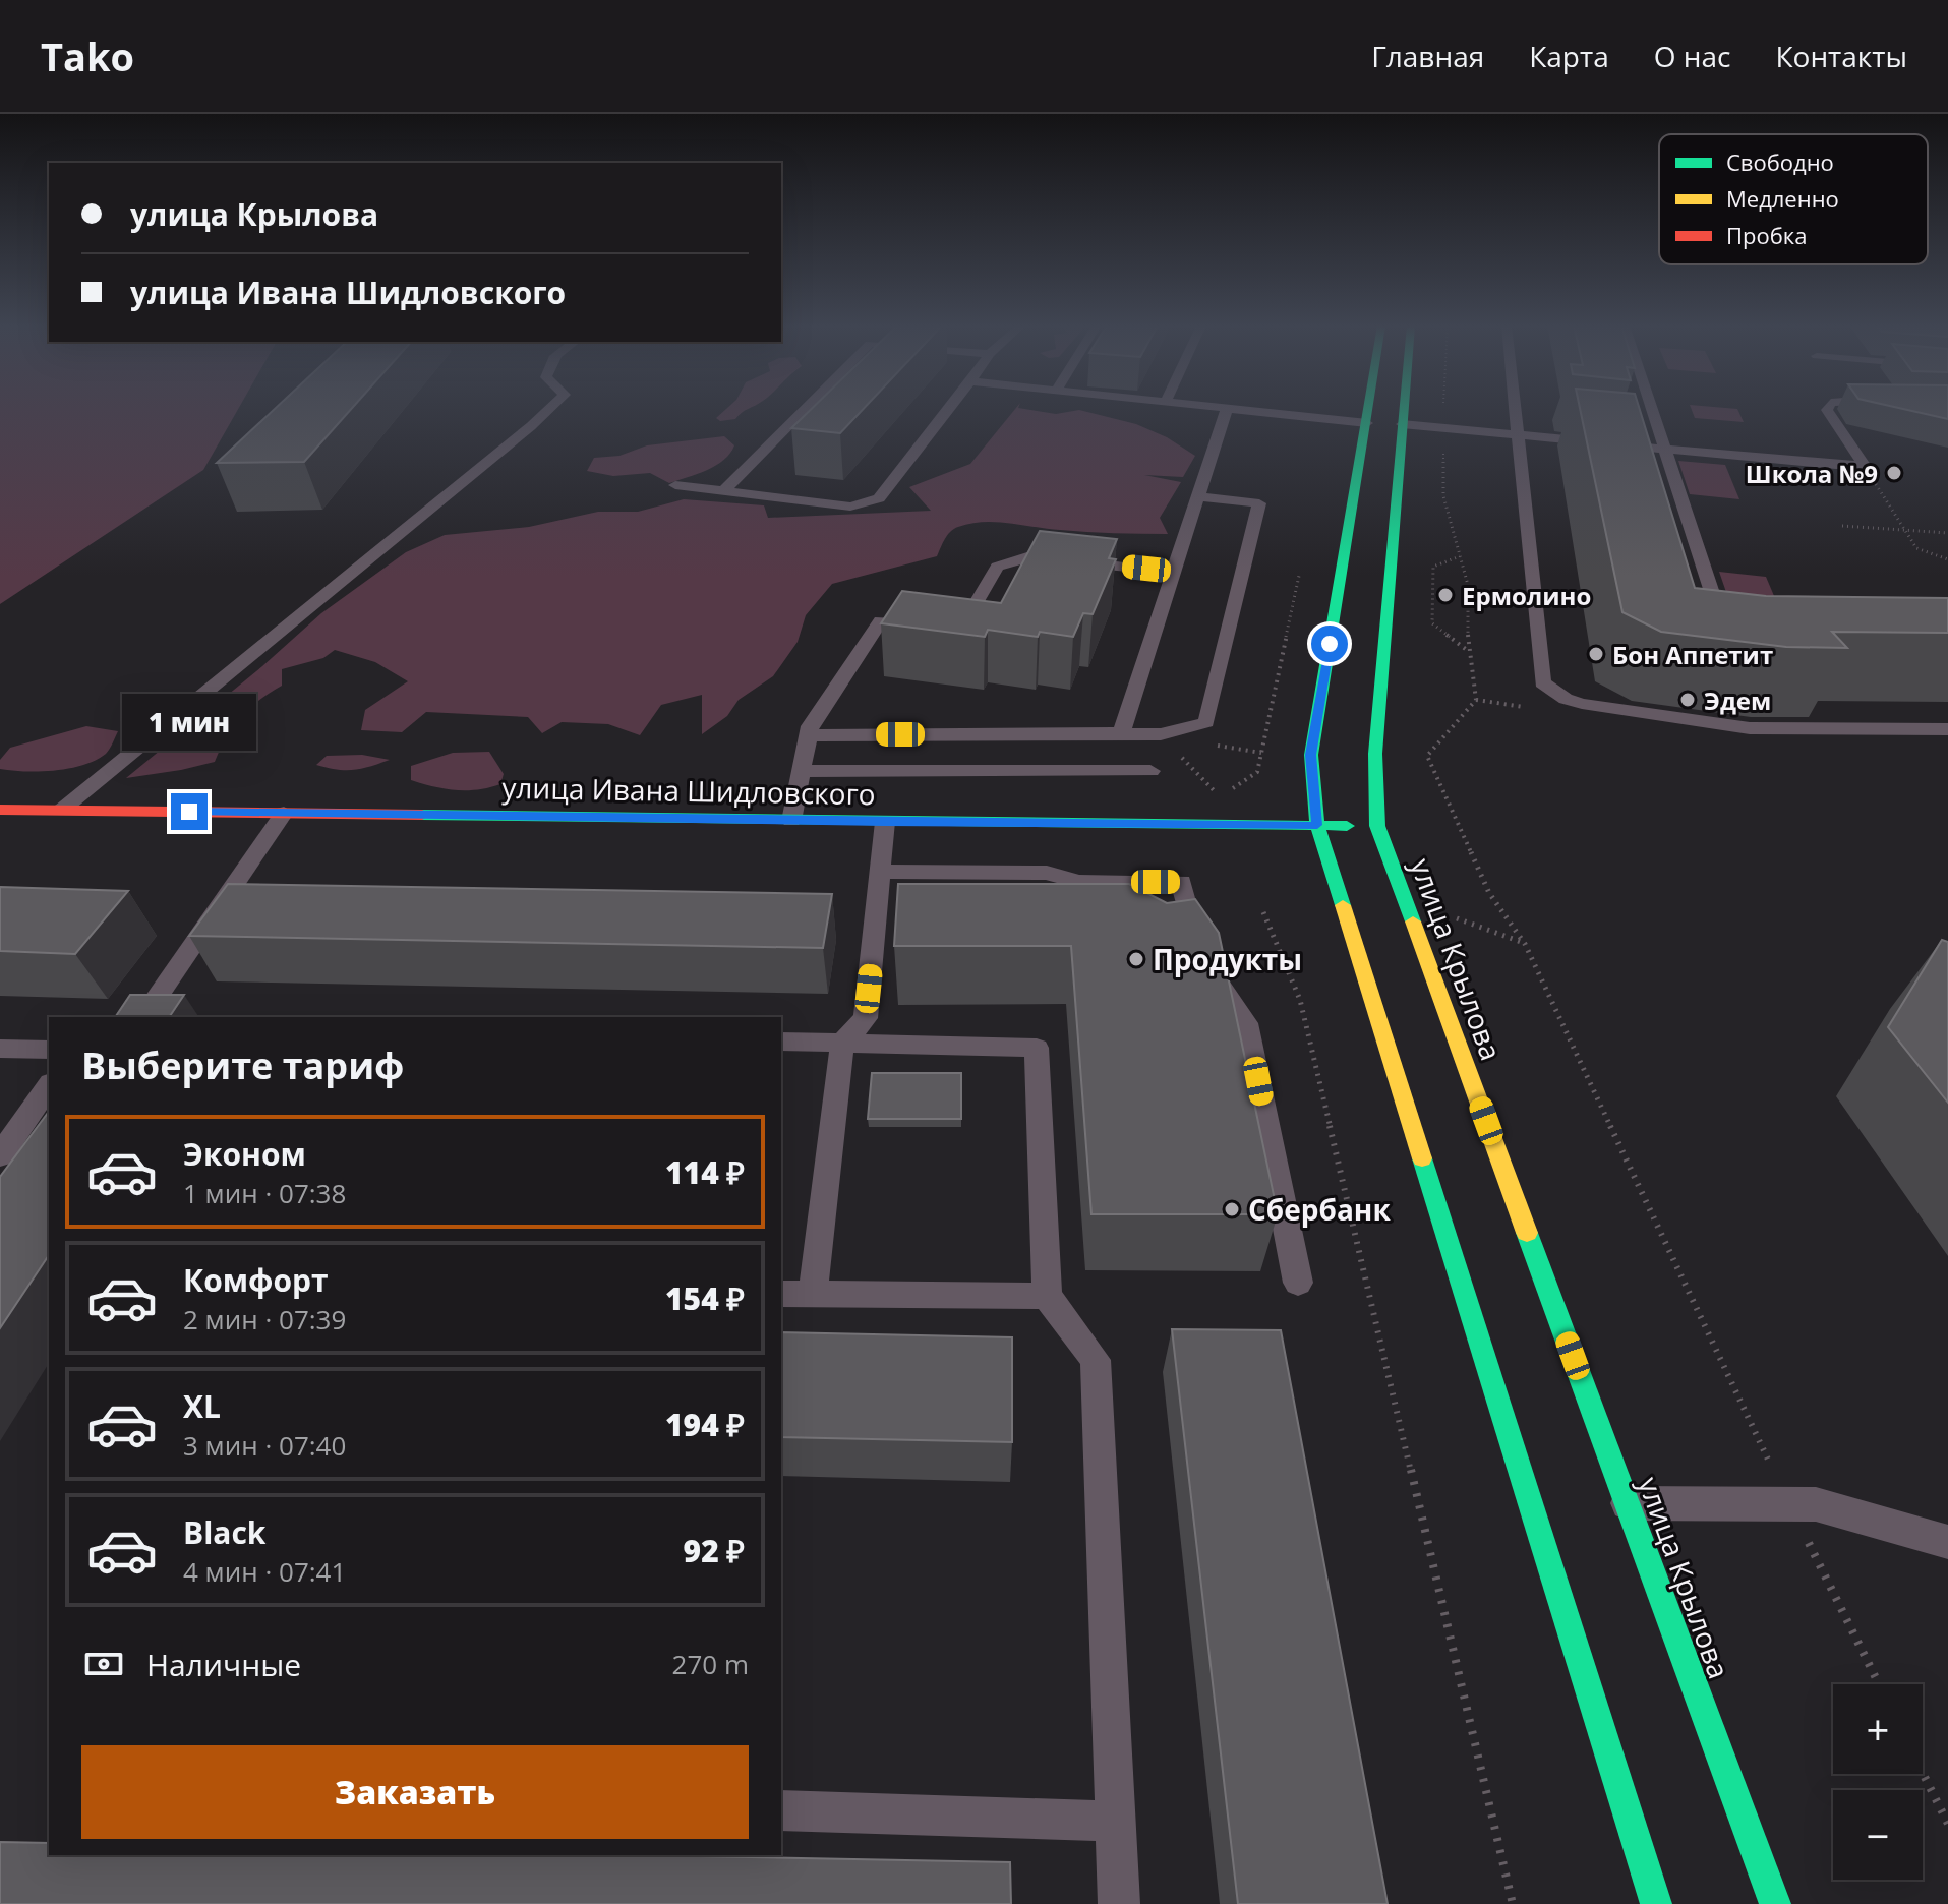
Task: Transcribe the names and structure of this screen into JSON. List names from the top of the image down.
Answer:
{
  "streets": {
    "main road": ["улица Ивана Шидловского", "улица Крылова"]
  },
  "crossings": [
    ["улица Ивана Шидловского", "улица Крылова"]
  ],
  "places": [
    "Школа №9",
    "Ермолино",
    "Бон Аппетит",
    "Эдем",
    "Продукты",
    "Сбербанк"
  ],
  "legend": ["Свободно", "Медленно", "Пробка"],
  "page": {
    "header": "Tako",
    "nav": [
      "Главная",
      "Карта",
      "О нас",
      "Контакты"
    ],
    "banner": ["улица Крылова", "улица Ивана Шидловского"],
    "bubble": "1 мин",
    "heading": "Выберите тариф",
    "list": [
      {
        "name": "Эконом",
        "note": "1 мин · 07:38",
        "value": "114 ₽"
      },
      {
        "name": "Комфорт",
        "note": "2 мин · 07:39",
        "value": "154 ₽"
      },
      {
        "name": "XL",
        "note": "3 мин · 07:40",
        "value": "194 ₽"
      },
      {
        "name": "Black",
        "note": "4 мин · 07:41",
        "value": "92 ₽"
      }
    ],
    "pay": ["Наличные", "270 m"],
    "map_buttons": ["+", "−"],
    "buttons": "Заказать"
  }
}
